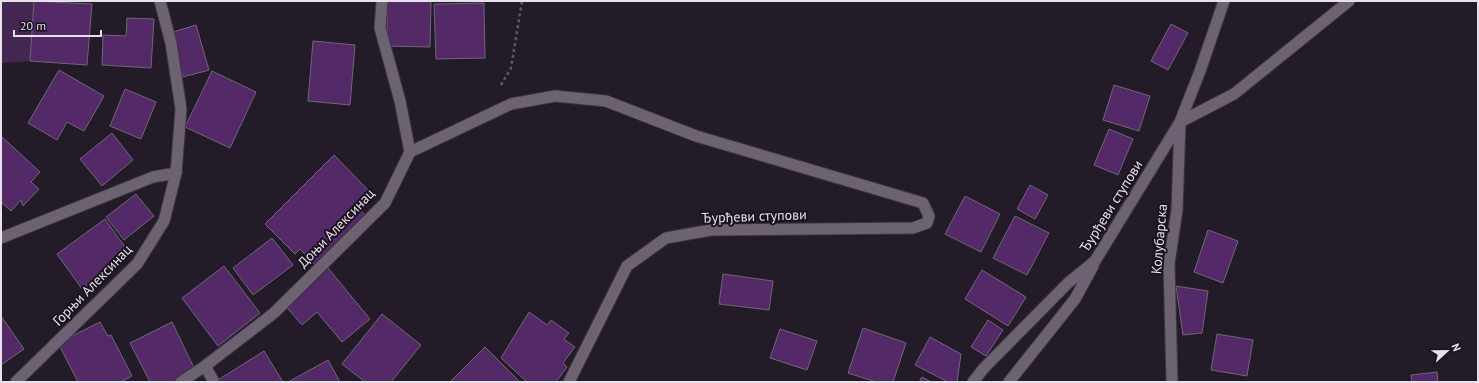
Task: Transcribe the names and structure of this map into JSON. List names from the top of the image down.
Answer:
{
  "streets": {
    "street": [
      "Ђурђеви ступови",
      "Доњи Алексинац",
      "Колубарска",
      "Горњи Алексинац"
    ]
  },
  "crossings": [
    ["Ђурђеви ступови", "Доњи Алексинац"],
    ["Ђурђеви ступови", "Колубарска"]
  ],
  "scale_bar": "20 m",
  "north": "right"
}
